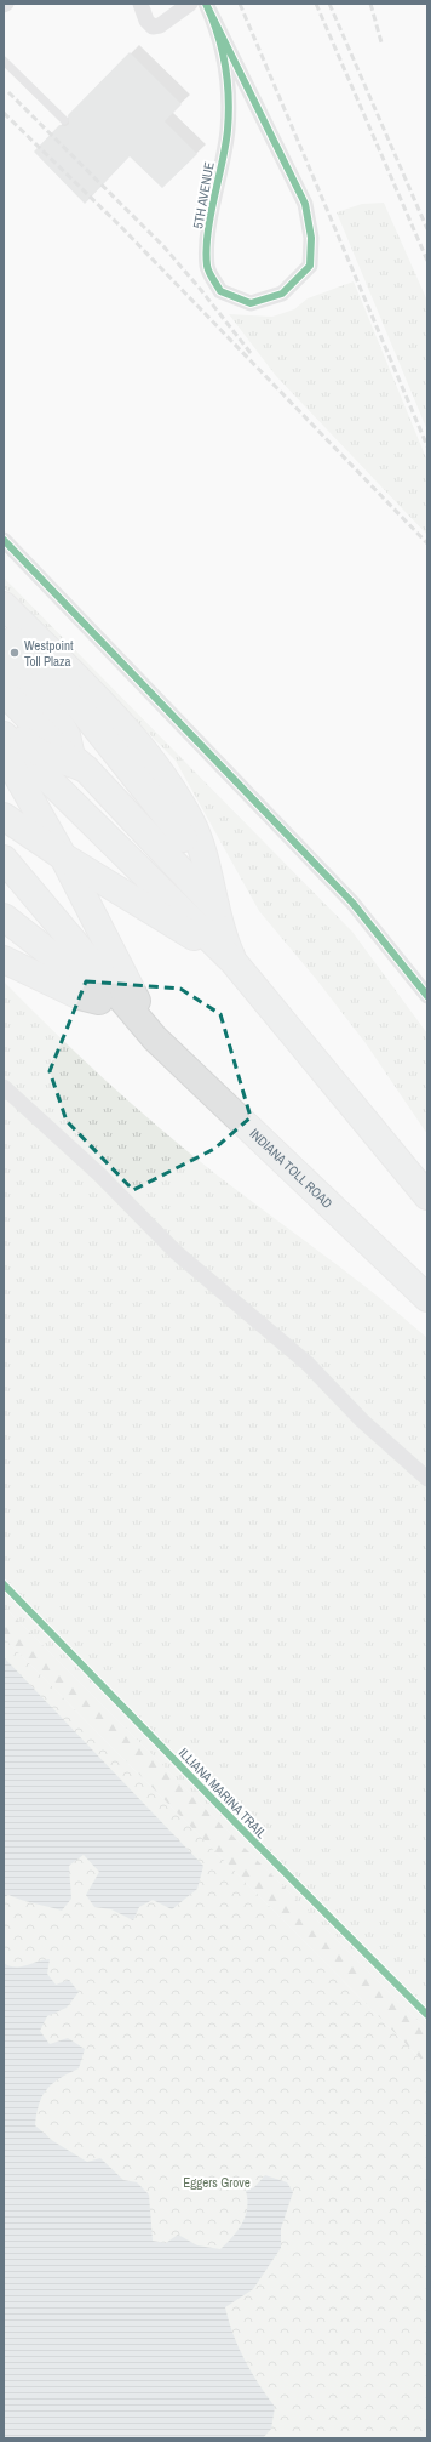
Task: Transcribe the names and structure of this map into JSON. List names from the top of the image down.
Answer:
{
  "streets": {
    "highway": ["INDIANA TOLL ROAD"],
    "street": ["5TH AVENUE"],
    "cycle path": ["ILLIANA MARINA TRAIL"]
  },
  "parks": ["Eggers Grove"],
  "places": ["Westpoint Toll Plaza"]
}
